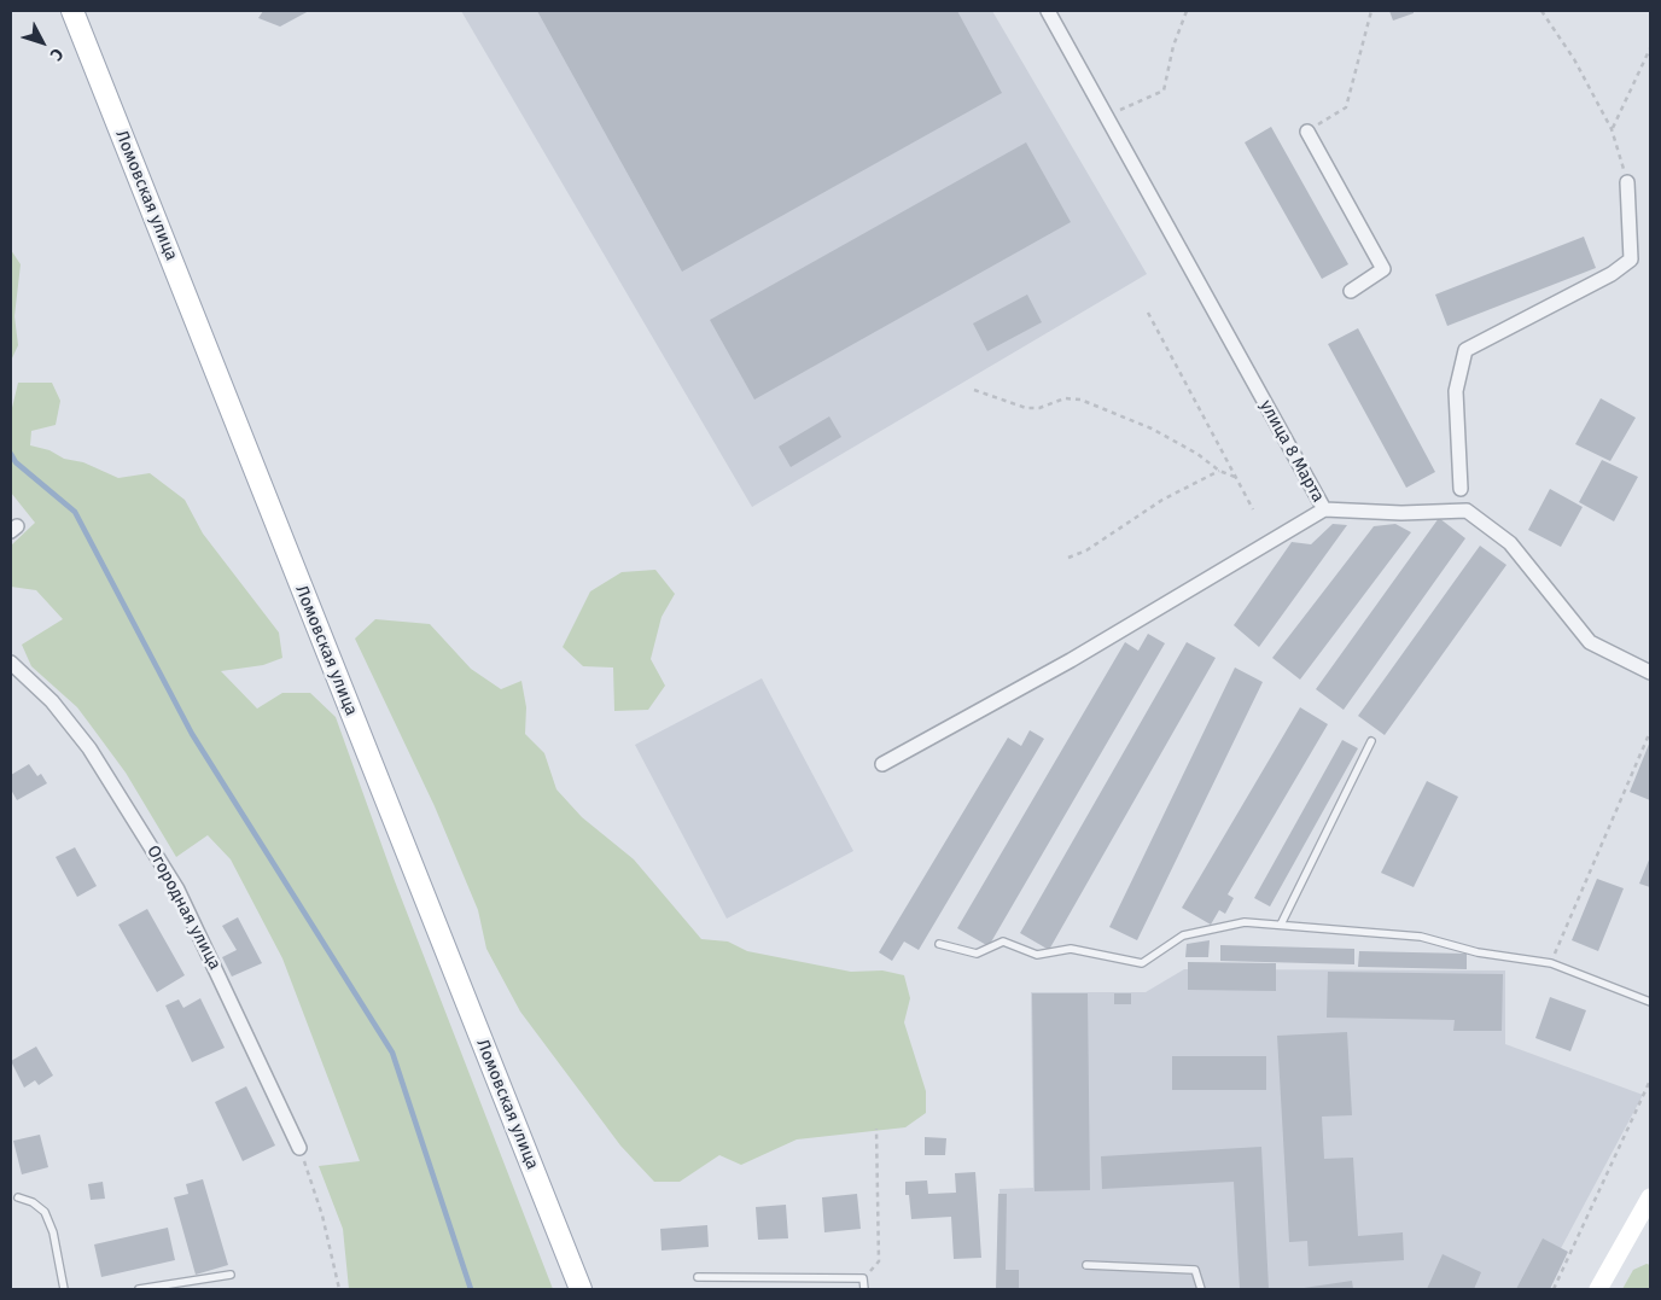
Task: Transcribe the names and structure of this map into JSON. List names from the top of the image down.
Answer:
{
  "streets": {
    "main road": ["Ломовская улица"],
    "street": ["улица 8 Марта", "Огородная улица"]
  },
  "north": "bottom right"
}
